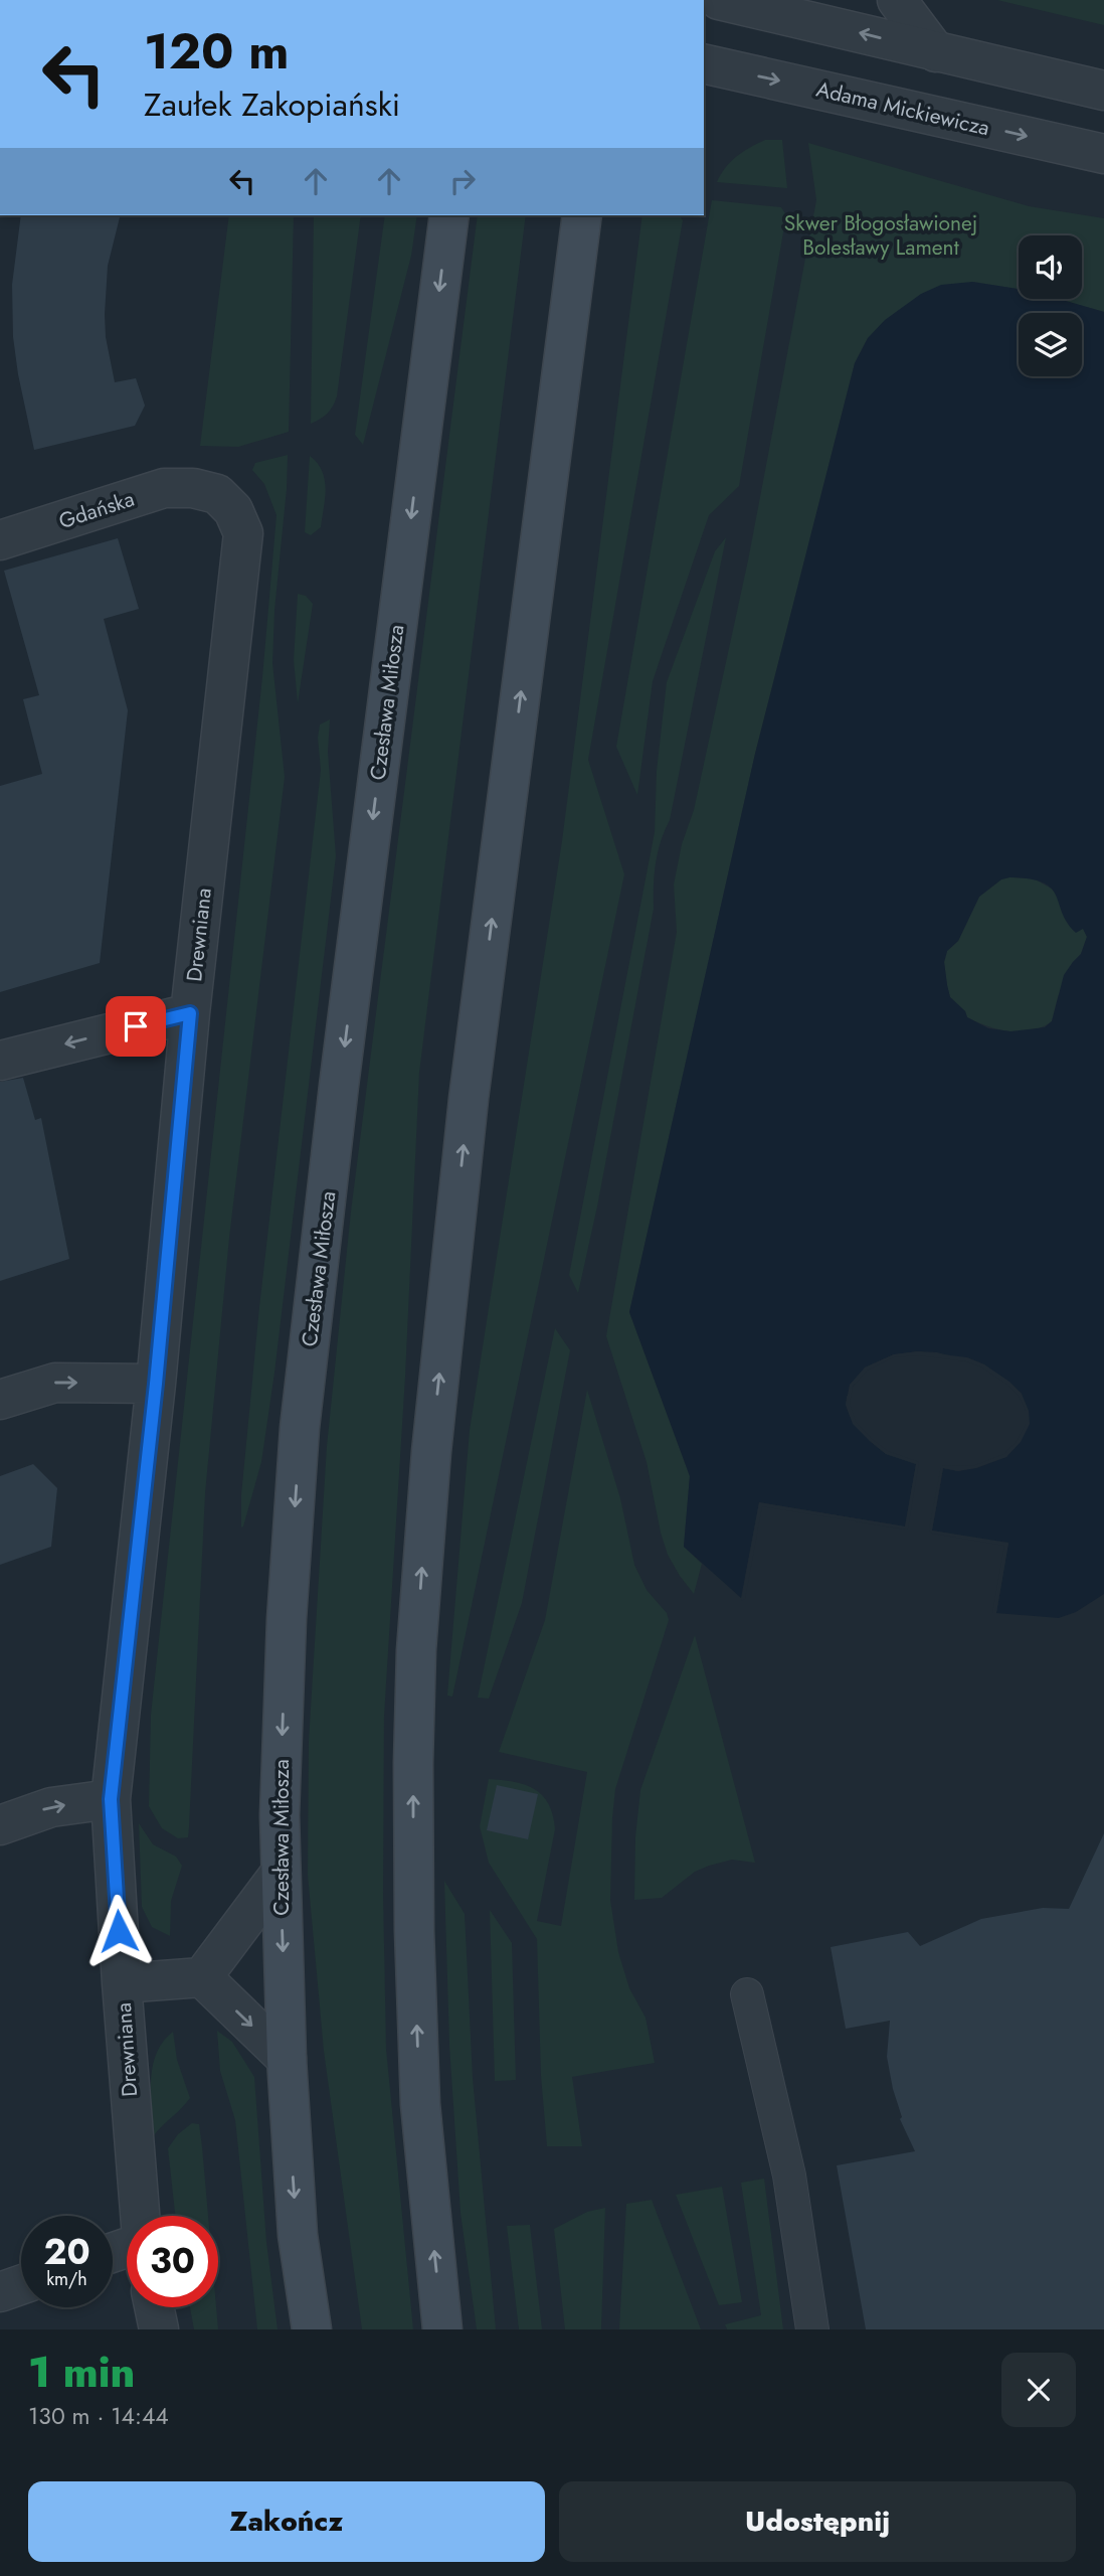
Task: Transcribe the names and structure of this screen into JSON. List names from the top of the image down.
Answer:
{
  "streets": {
    "main road": ["Czesława Miłosza"],
    "street": ["Adama Mickiewicza", "Gdańska", "Drewniana"]
  },
  "crossings": [
    ["Gdańska", "Drewniana"]
  ],
  "parks": ["Skwer Błogosławionej Bolesławy Lament"],
  "page": {
    "turn": ["120 m", "Zaułek Zakopiański"],
    "speed": "20 km/h",
    "limit": "30",
    "heading": ["1 min", "130 m · 14:44"],
    "buttons": ["Zakończ", "Udostępnij"]
  }
}
